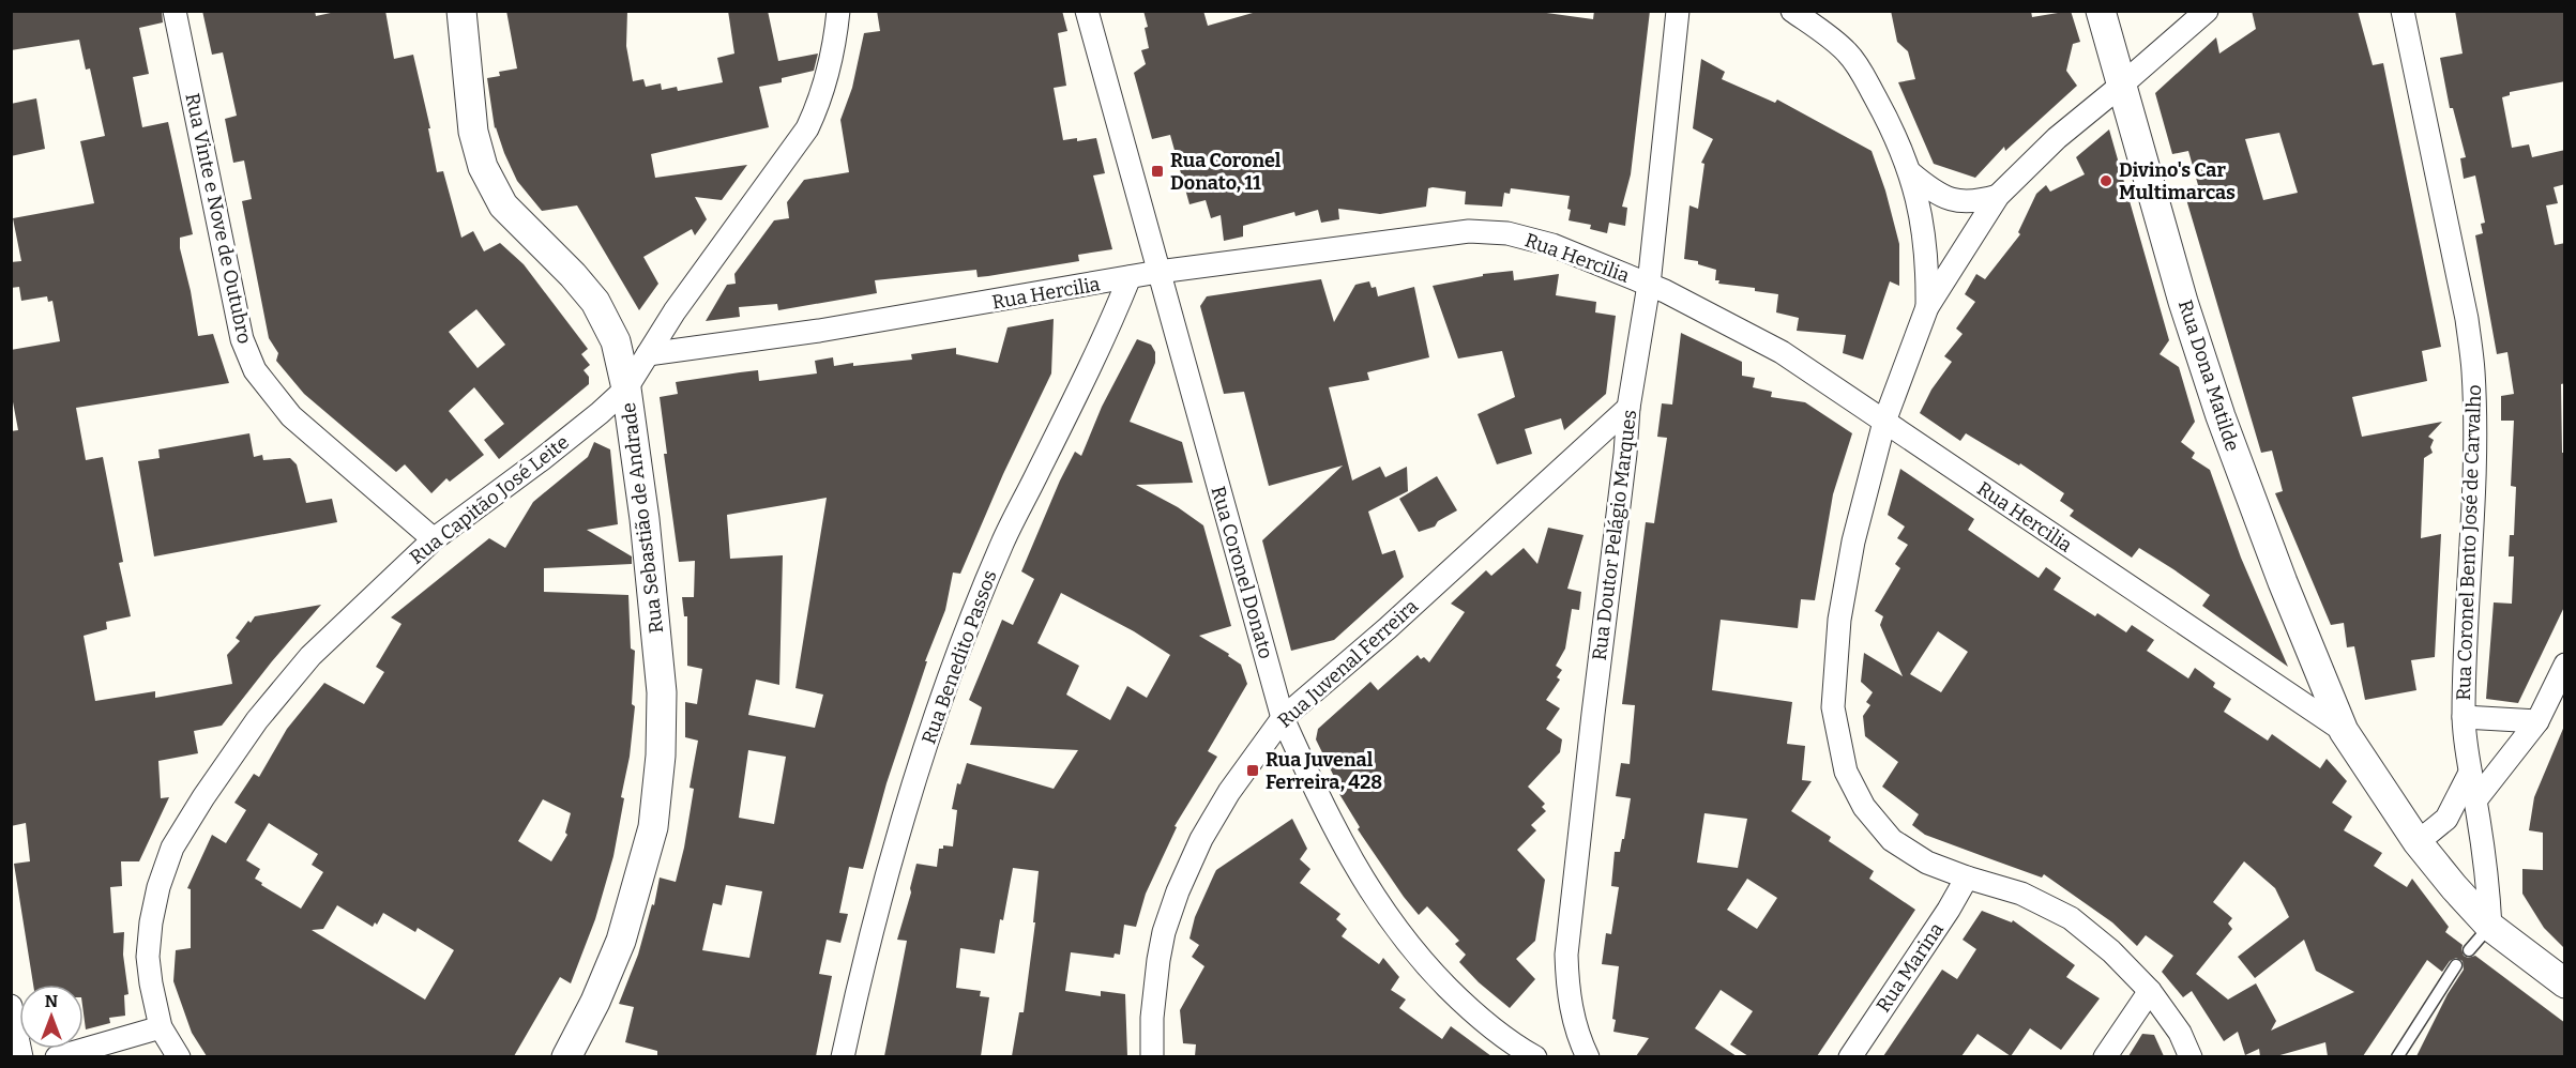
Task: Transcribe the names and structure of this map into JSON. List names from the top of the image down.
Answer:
{
  "streets": {
    "street": [
      "Rua Vinte e Nove de Outubro",
      "Rua Hercilia",
      "Rua Dona Matilde",
      "Rua Capitão José Leite",
      "Rua Sebastião de Andrade",
      "Rua Doutor Pelágio Marques",
      "Rua Coronel Bento José de Carvalho",
      "Rua Coronel Donato",
      "Rua Benedito Passos",
      "Rua Juvenal Ferreira",
      "Rua Marina"
    ]
  },
  "crossings": [
    ["Rua Vinte e Nove de Outubro", "Rua Capitão José Leite"],
    ["Rua Hercilia", "Rua Dona Matilde"],
    ["Rua Hercilia", "Rua Capitão José Leite"],
    ["Rua Hercilia", "Rua Doutor Pelágio Marques"],
    ["Rua Hercilia", "Rua Coronel Donato"],
    ["Rua Hercilia", "Rua Benedito Passos"],
    ["Rua Dona Matilde", "Rua Coronel Bento José de Carvalho"],
    ["Rua Capitão José Leite", "Rua Sebastião de Andrade"],
    ["Rua Doutor Pelágio Marques", "Rua Juvenal Ferreira"],
    ["Rua Coronel Donato", "Rua Juvenal Ferreira"]
  ],
  "places": {
    "transit": ["Rua Coronel Donato, 11", "Rua Juvenal Ferreira, 428"],
    "other": ["Divino's Car Multimarcas"]
  },
  "north": "top"
}
